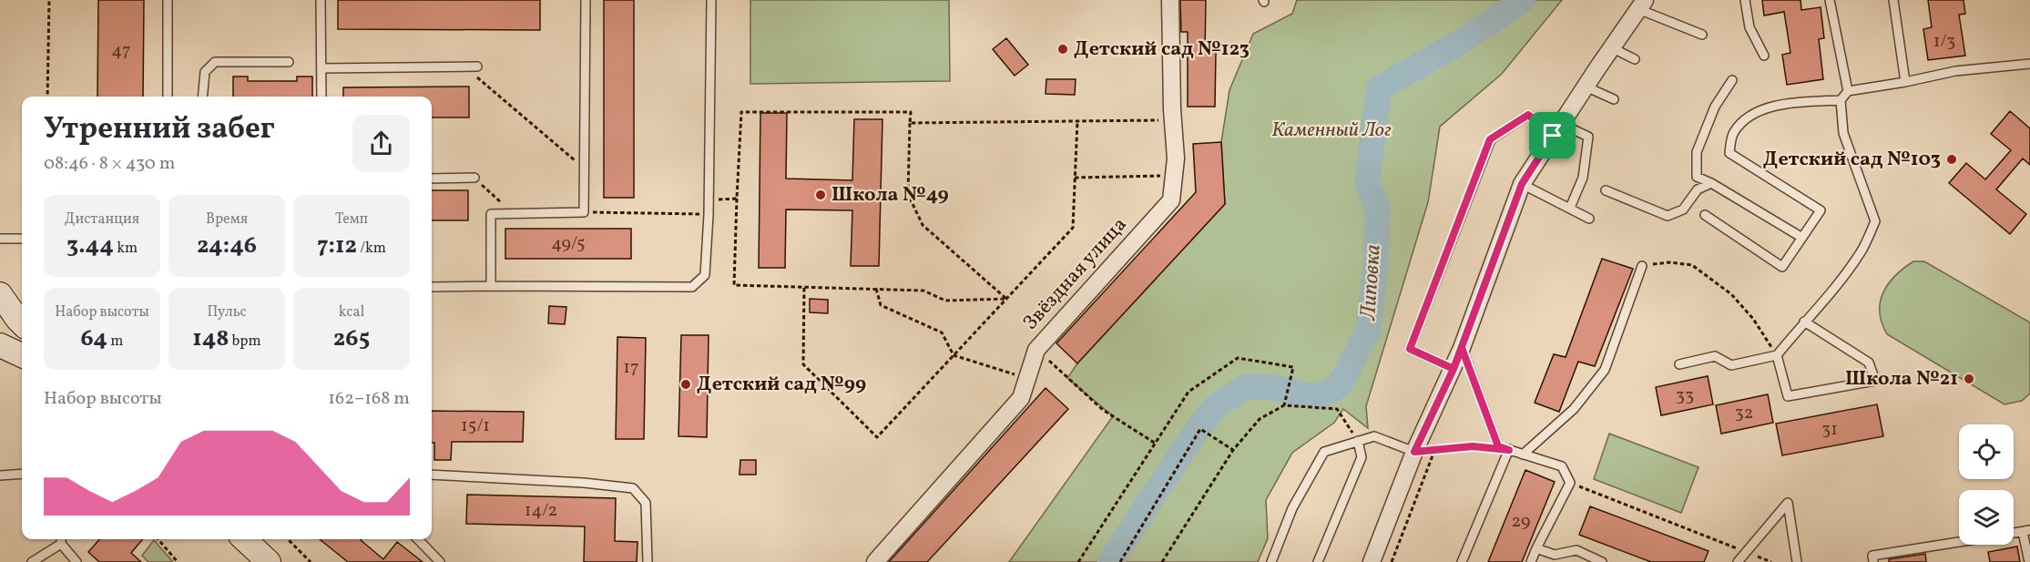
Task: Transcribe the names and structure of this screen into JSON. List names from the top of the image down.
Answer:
{
  "streets": {
    "street": ["Звёздная улица"]
  },
  "water": ["Липовка"],
  "parks": ["Каменный Лог"],
  "places": [
    "Детский сад №123",
    "Детский сад №103",
    "Школа №49",
    "Школа №21",
    "Детский сад №99"
  ],
  "house_numbers": [
    "1/3",
    "47",
    "49/5",
    "17",
    "33",
    "32",
    "15/1",
    "31",
    "14/2",
    "29"
  ],
  "page": {
    "heading": ["Утренний забег", "08:46 · 8 × 430 m"],
    "stats": [
      ["Дистанция", "3.44 km"],
      ["Время", "24:46"],
      ["Темп", "7:12 /km"],
      ["Набор высоты", "64 m"],
      ["Пульс", "148 bpm"],
      ["kcal", "265"]
    ],
    "chart": ["Набор высоты", "162–168 m"]
  }
}
